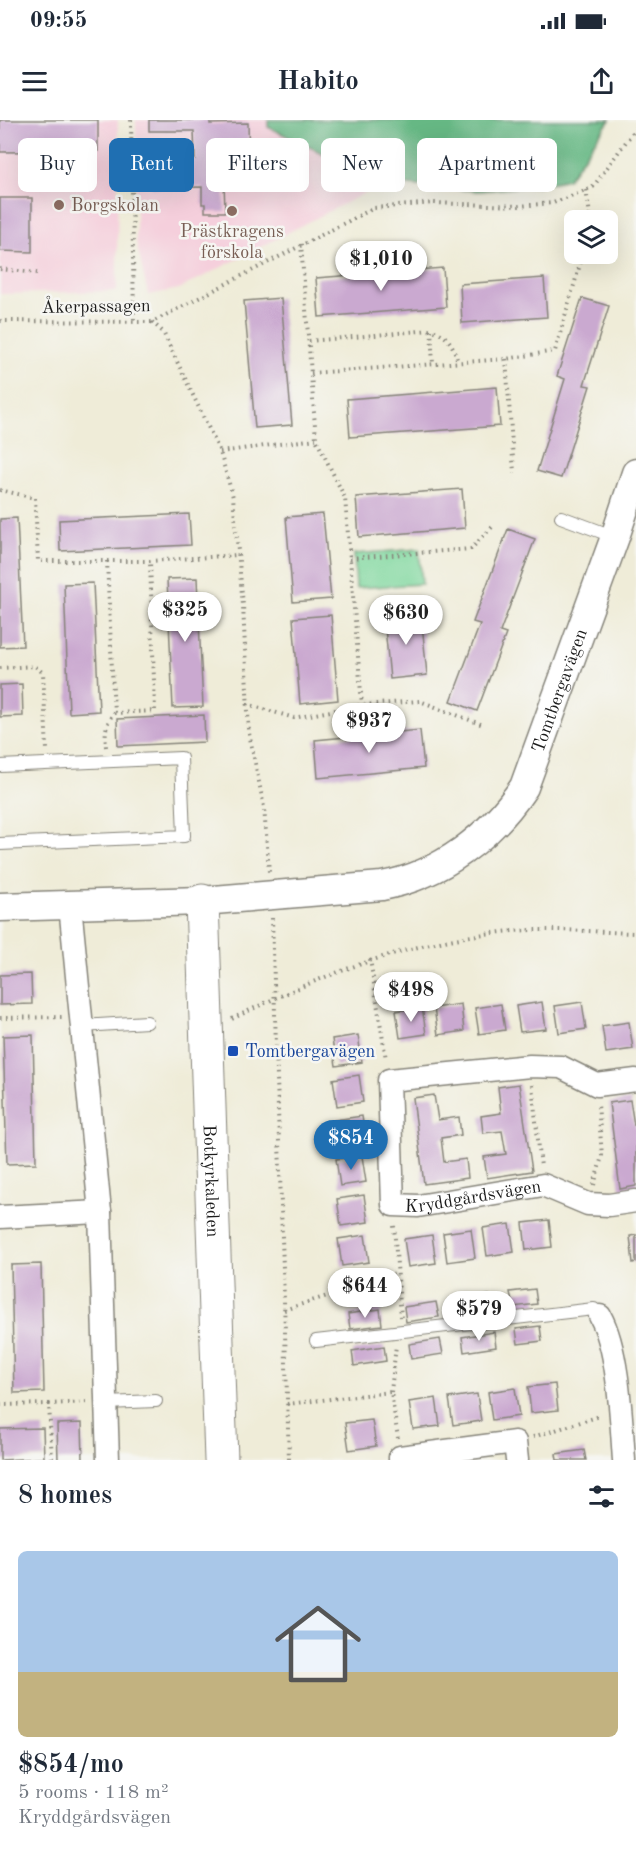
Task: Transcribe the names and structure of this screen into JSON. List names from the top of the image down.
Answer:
{
  "streets": {
    "main road": ["Botkyrkaleden"],
    "street": ["Tomtbergavägen", "Kryddgårdsvägen"],
    "path": ["Åkerpassagen"]
  },
  "crossings": [
    ["Tomtbergavägen", "Botkyrkaleden"]
  ],
  "places": {
    "other": ["Borgskolan", "Prästkragens förskola"],
    "transit": ["Tomtbergavägen"]
  },
  "page": {
    "status": "09:55",
    "header": "Habito",
    "chip": [
      "Buy",
      "Rent",
      "Filters",
      "New",
      "Apartment"
    ],
    "price": [
      "$1,010",
      "$325",
      "$630",
      "$937",
      "$498",
      "$854",
      "$644",
      "$579"
    ],
    "heading": "8 homes",
    "list": [
      {
        "name": "$854/mo",
        "note": "5 rooms · 118 m² · Kryddgårdsvägen"
      }
    ]
  }
}
